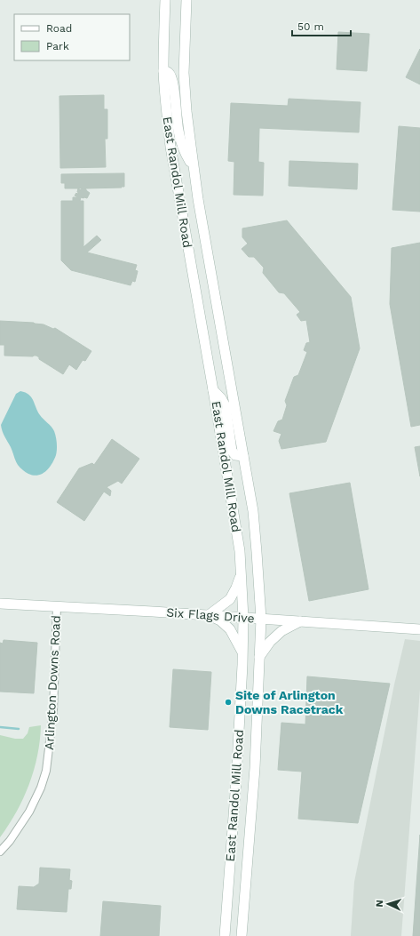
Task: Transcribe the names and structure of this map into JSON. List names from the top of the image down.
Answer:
{
  "streets": {
    "main road": ["East Randol Mill Road", "Six Flags Drive"],
    "street": ["Arlington Downs Road"]
  },
  "crossings": [
    ["East Randol Mill Road", "Six Flags Drive"],
    ["Six Flags Drive", "Arlington Downs Road"]
  ],
  "places": ["Site of Arlington Downs Racetrack"],
  "legend": ["Road", "Park"],
  "scale_bar": "50 m",
  "north": "left"
}
